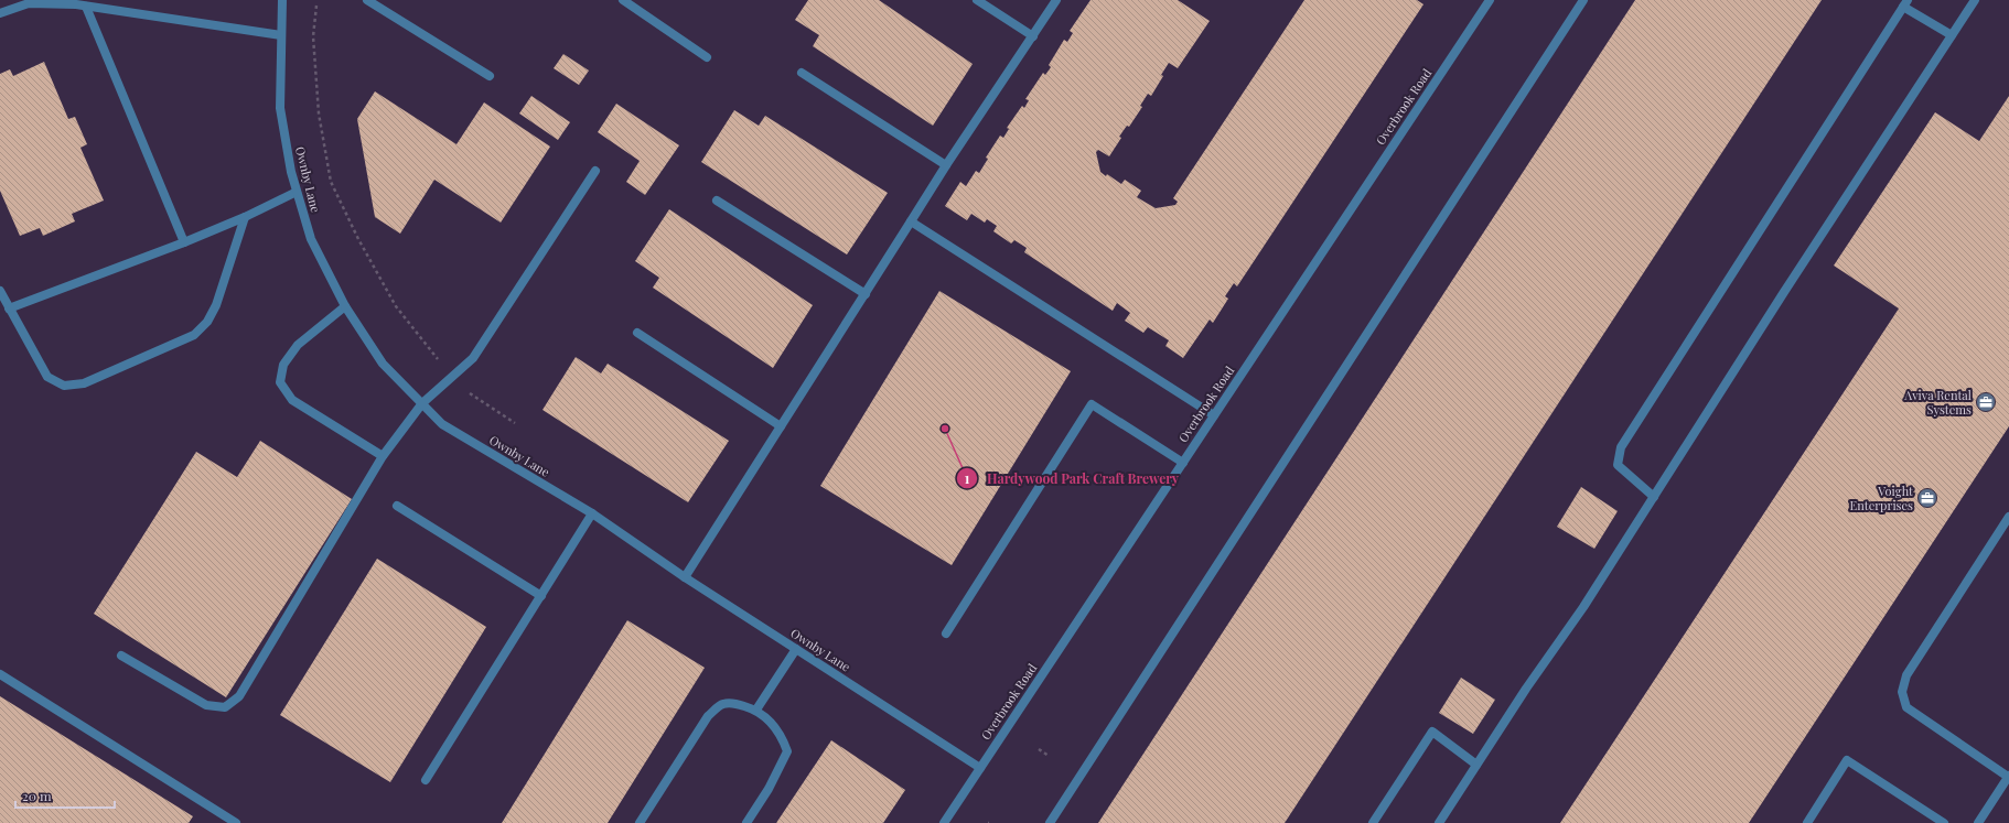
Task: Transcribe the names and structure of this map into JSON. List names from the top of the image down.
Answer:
{
  "streets": {
    "street": ["Overbrook Road", "Ownby Lane"]
  },
  "crossings": [
    ["Overbrook Road", "Ownby Lane"]
  ],
  "places": {
    "office": ["Aviva Rental Systems", "Voight Enterprises"],
    "other": ["Hardywood Park Craft Brewery"]
  },
  "scale_bar": "20 m"
}
